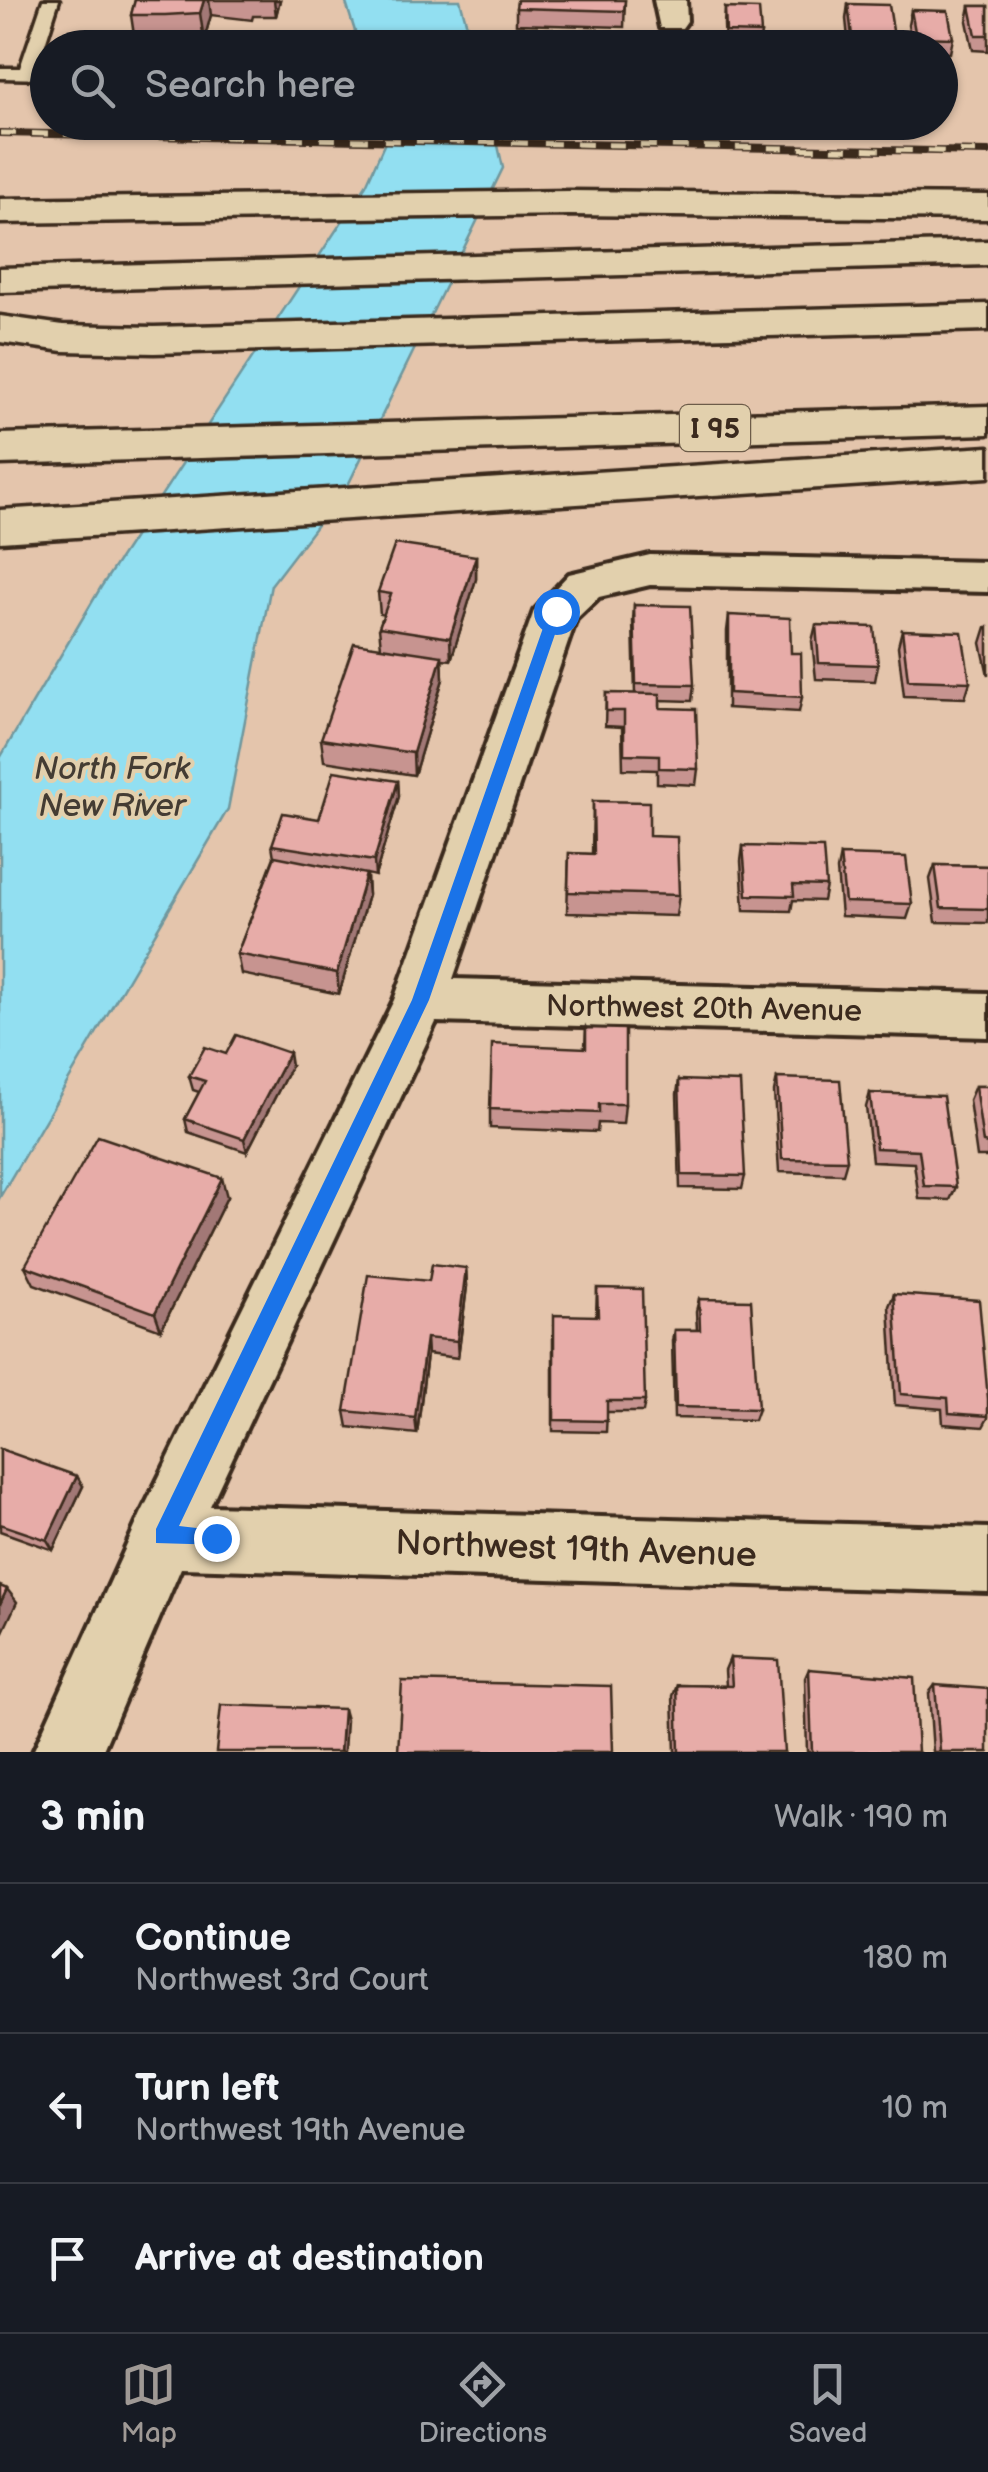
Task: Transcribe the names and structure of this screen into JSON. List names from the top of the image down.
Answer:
{
  "streets": {
    "highway": ["I 95"],
    "street": ["Northwest 20th Avenue", "Northwest 19th Avenue"]
  },
  "water": ["North Fork New River"],
  "page": {
    "search": "Search here",
    "heading": ["3 min", "Walk · 190 m"],
    "list": [
      ["Continue", "Northwest 3rd Court", "180 m"],
      ["Turn left", "Northwest 19th Avenue", "10 m"],
      "Arrive at destination"
    ],
    "nav": ["Map", "Directions", "Saved"]
  }
}
